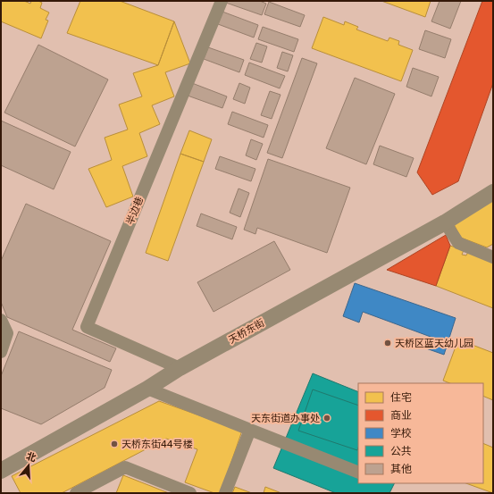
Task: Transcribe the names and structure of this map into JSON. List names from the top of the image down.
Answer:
{
  "streets": {
    "street": ["半边巷", "天桥东街"]
  },
  "crossings": [
    ["半边巷", "天桥东街"]
  ],
  "places": ["天桥区蓝天幼儿园", "天东街道办事处", "天桥东街44号楼"],
  "legend": [
    "住宅",
    "商业",
    "学校",
    "公共",
    "其他"
  ],
  "north": "top"
}
